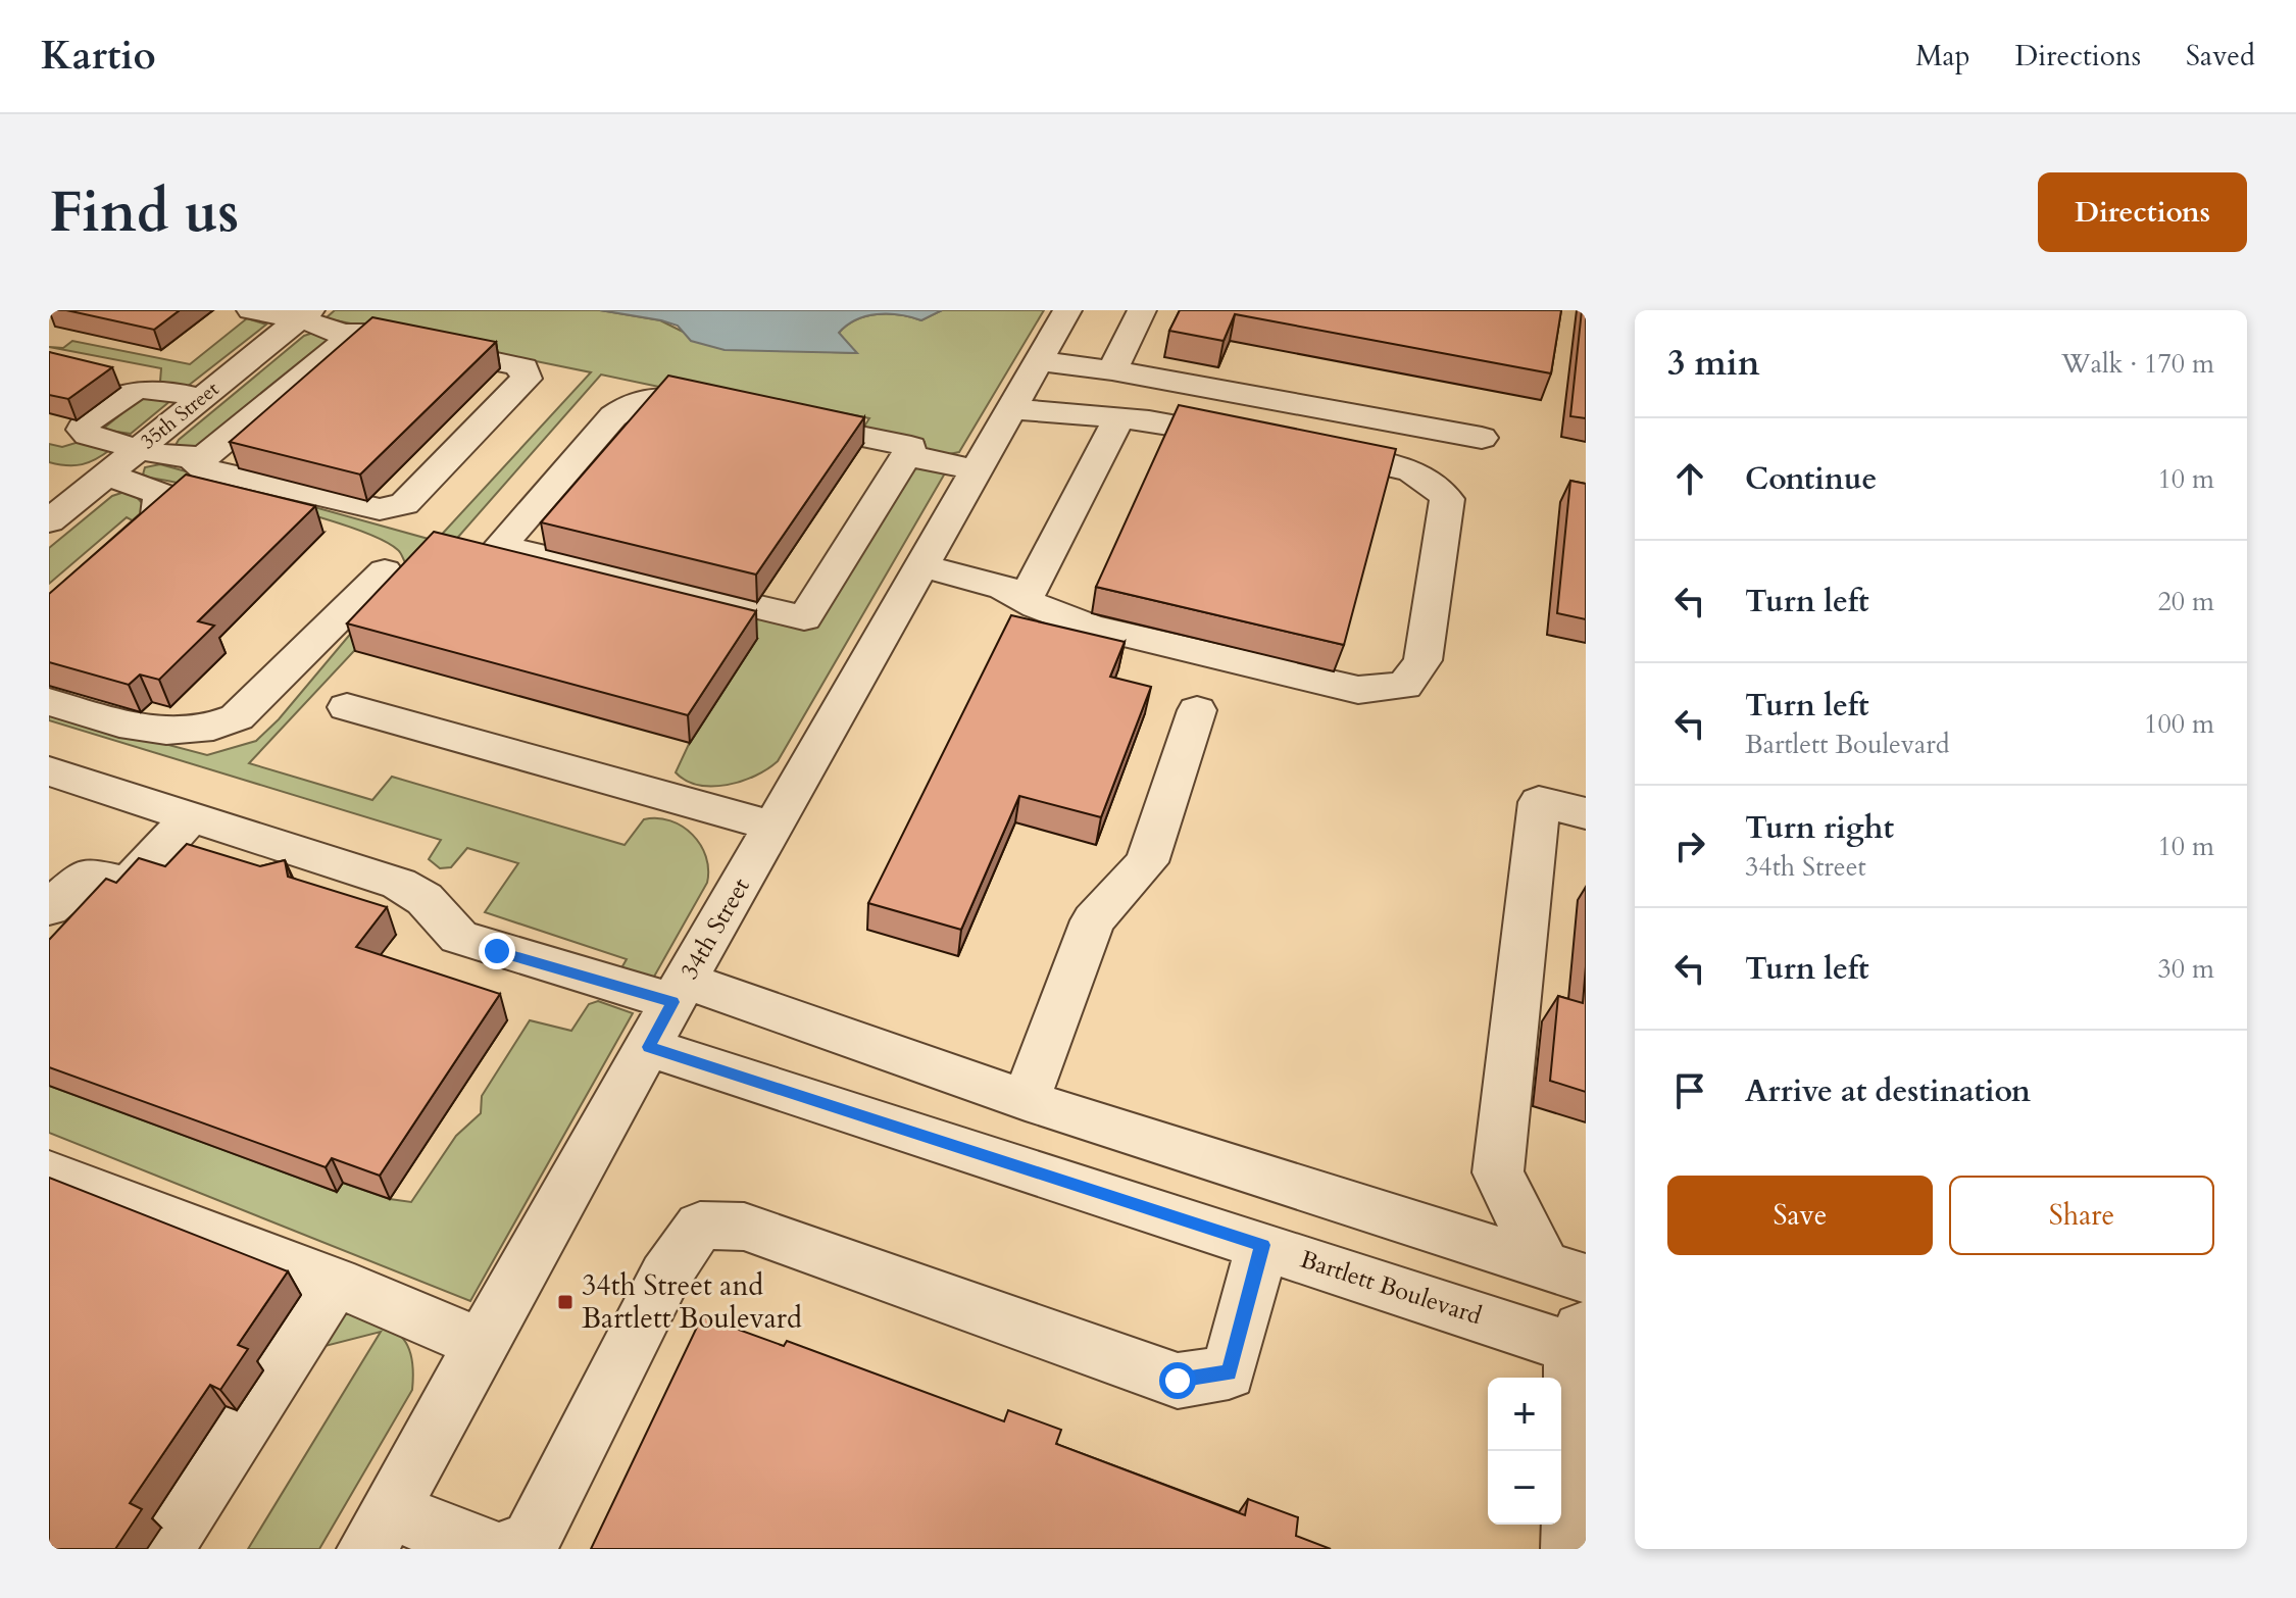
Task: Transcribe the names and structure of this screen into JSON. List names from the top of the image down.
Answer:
{
  "streets": {
    "street": ["35th Street", "34th Street", "Bartlett Boulevard"]
  },
  "crossings": [
    ["34th Street", "Bartlett Boulevard"]
  ],
  "places": {
    "transit": ["34th Street and Bartlett Boulevard"]
  },
  "page": {
    "header": "Kartio",
    "nav": ["Map", "Directions", "Saved"],
    "buttons": [
      "Directions",
      ["Save", "Share"]
    ],
    "title": "Find us",
    "heading": ["3 min", "Walk · 170 m"],
    "list": [
      ["Continue", "10 m"],
      ["Turn left", "20 m"],
      ["Turn left", "Bartlett Boulevard", "100 m"],
      ["Turn right", "34th Street", "10 m"],
      ["Turn left", "30 m"],
      "Arrive at destination"
    ],
    "map_buttons": ["+", "−"]
  }
}
